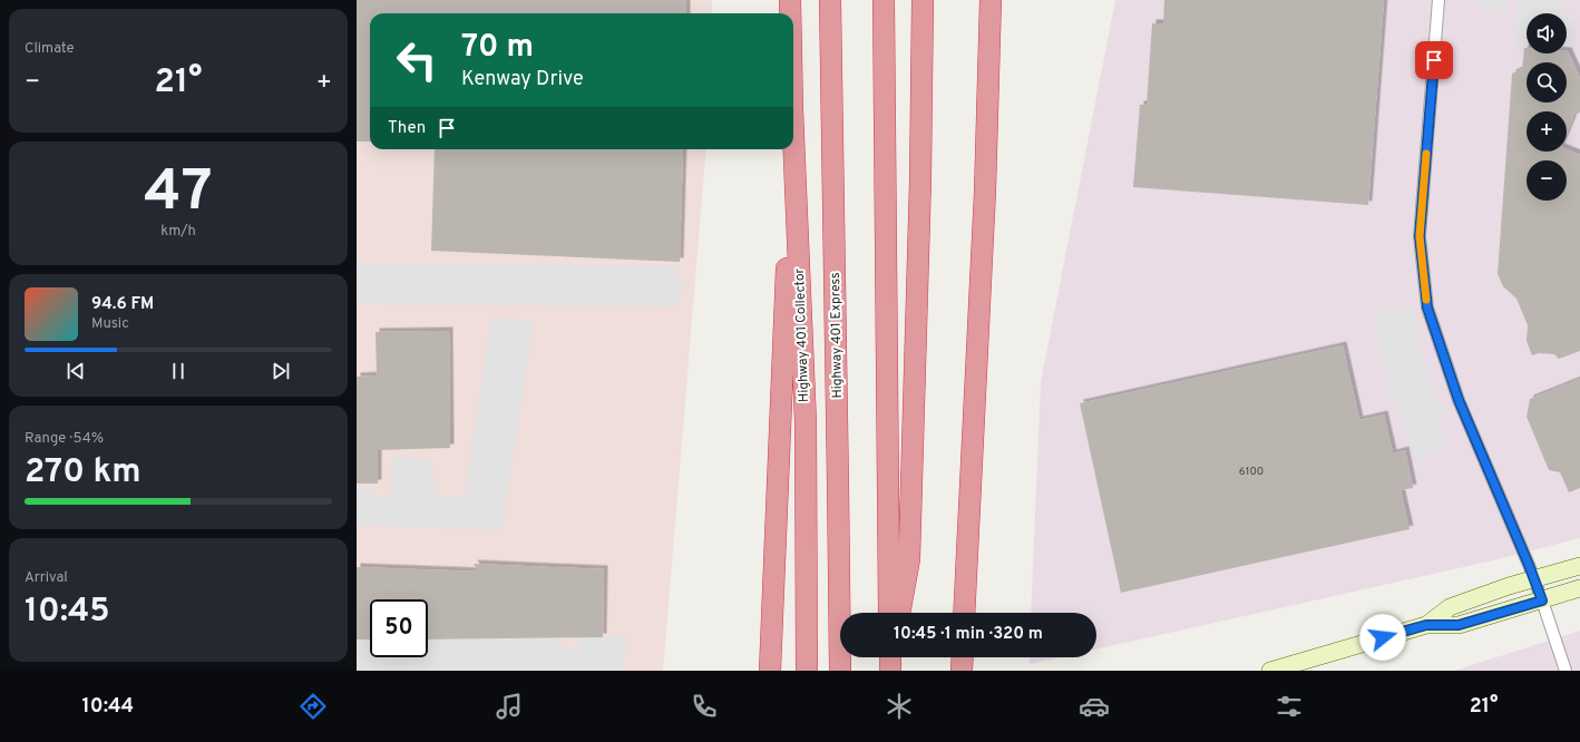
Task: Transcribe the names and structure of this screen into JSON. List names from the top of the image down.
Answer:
{
  "streets": {
    "highway": ["Highway 401 Collector", "Highway 401 Express"]
  },
  "house_numbers": ["6100"],
  "page": {
    "tile": [
      "Climate",
      ["47", "km/h"],
      ["Range · 54%", "270 km"],
      ["Arrival", "10:45"]
    ],
    "map_buttons": ["+", "−"],
    "turn": ["70 m", "Kenway Drive"],
    "heat": ["−", "21°", "+"],
    "then": "Then",
    "song": ["94.6 FM", "Music"],
    "limit": "50",
    "trip": "10:45 · 1 min · 320 m",
    "tabs": ["10:44", "21°"]
  }
}
